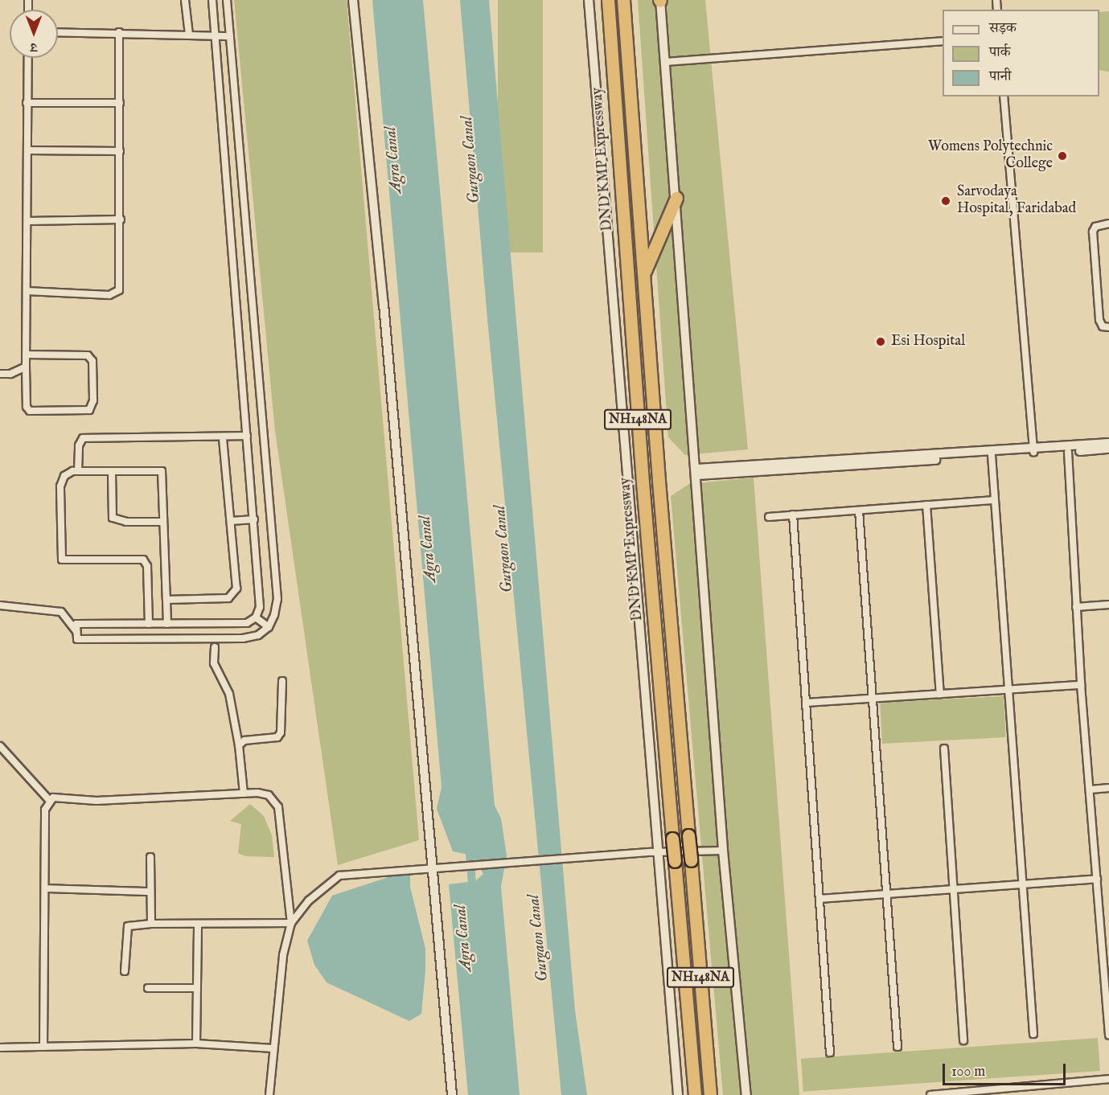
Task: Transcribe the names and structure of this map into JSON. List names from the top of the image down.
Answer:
{
  "streets": {
    "highway": ["DND KMP Expressway", "NH148NA"]
  },
  "water": ["Agra Canal", "Gurgaon Canal"],
  "places": ["Womens Polytechnic College", "Sarvodaya Hospital, Faridabad", "Esi Hospital"],
  "legend": ["सड़क", "पार्क", "पानी"],
  "scale_bar": "100 m",
  "north": "bottom"
}
